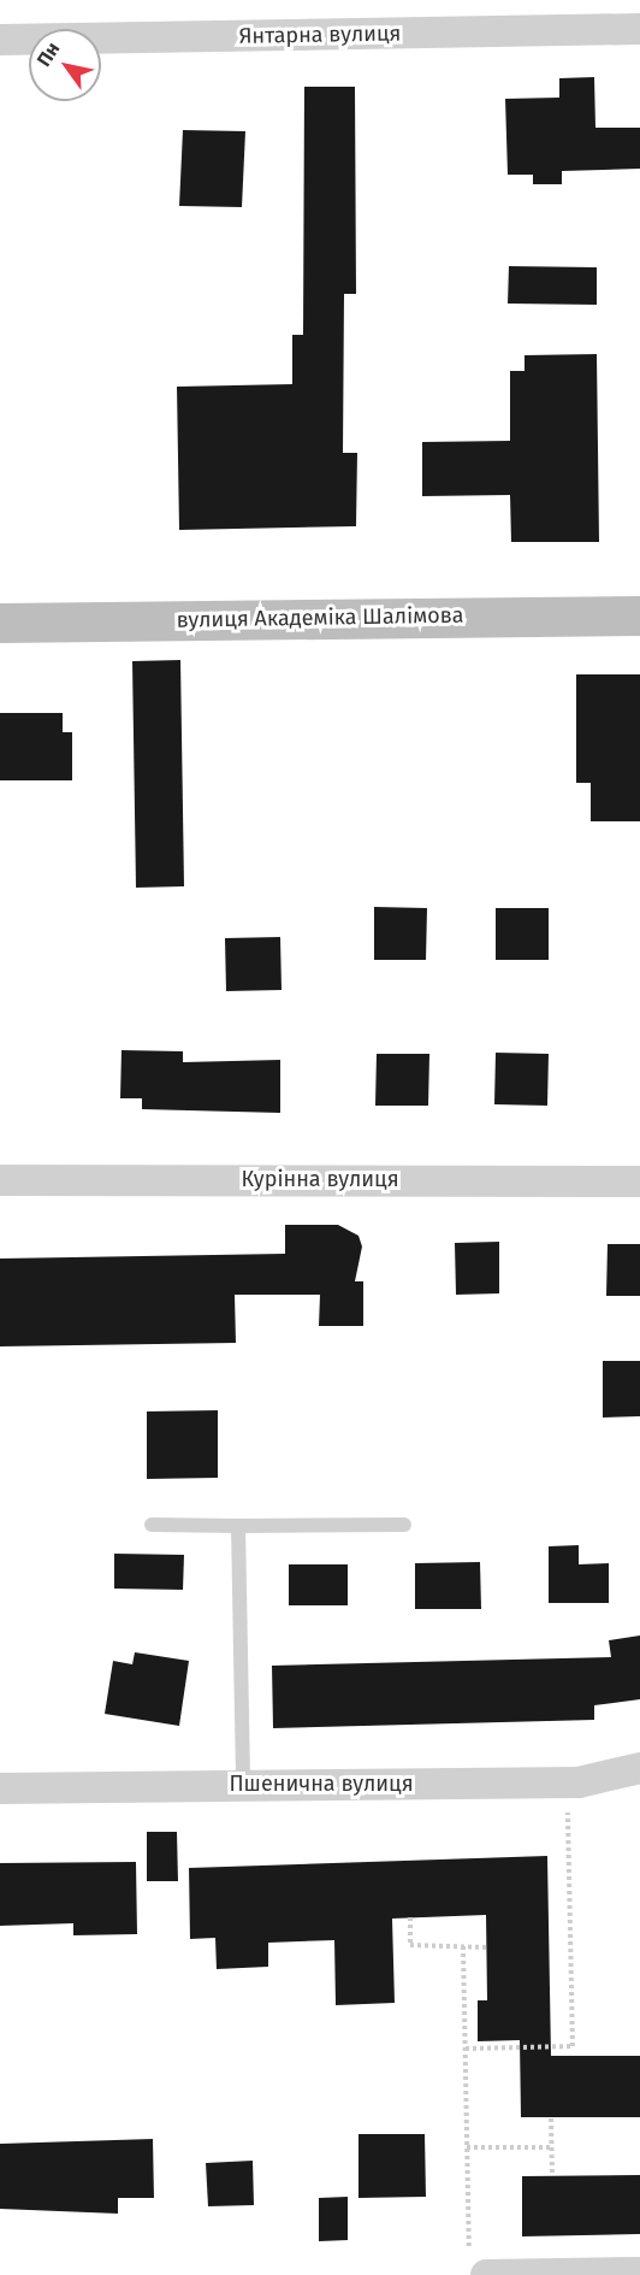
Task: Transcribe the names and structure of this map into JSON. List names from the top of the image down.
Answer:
{
  "streets": {
    "main road": ["вулиця Академіка Шалімова"],
    "street": ["Янтарна вулиця", "Курінна вулиця", "Пшенична вулиця"]
  },
  "north": "top left"
}
